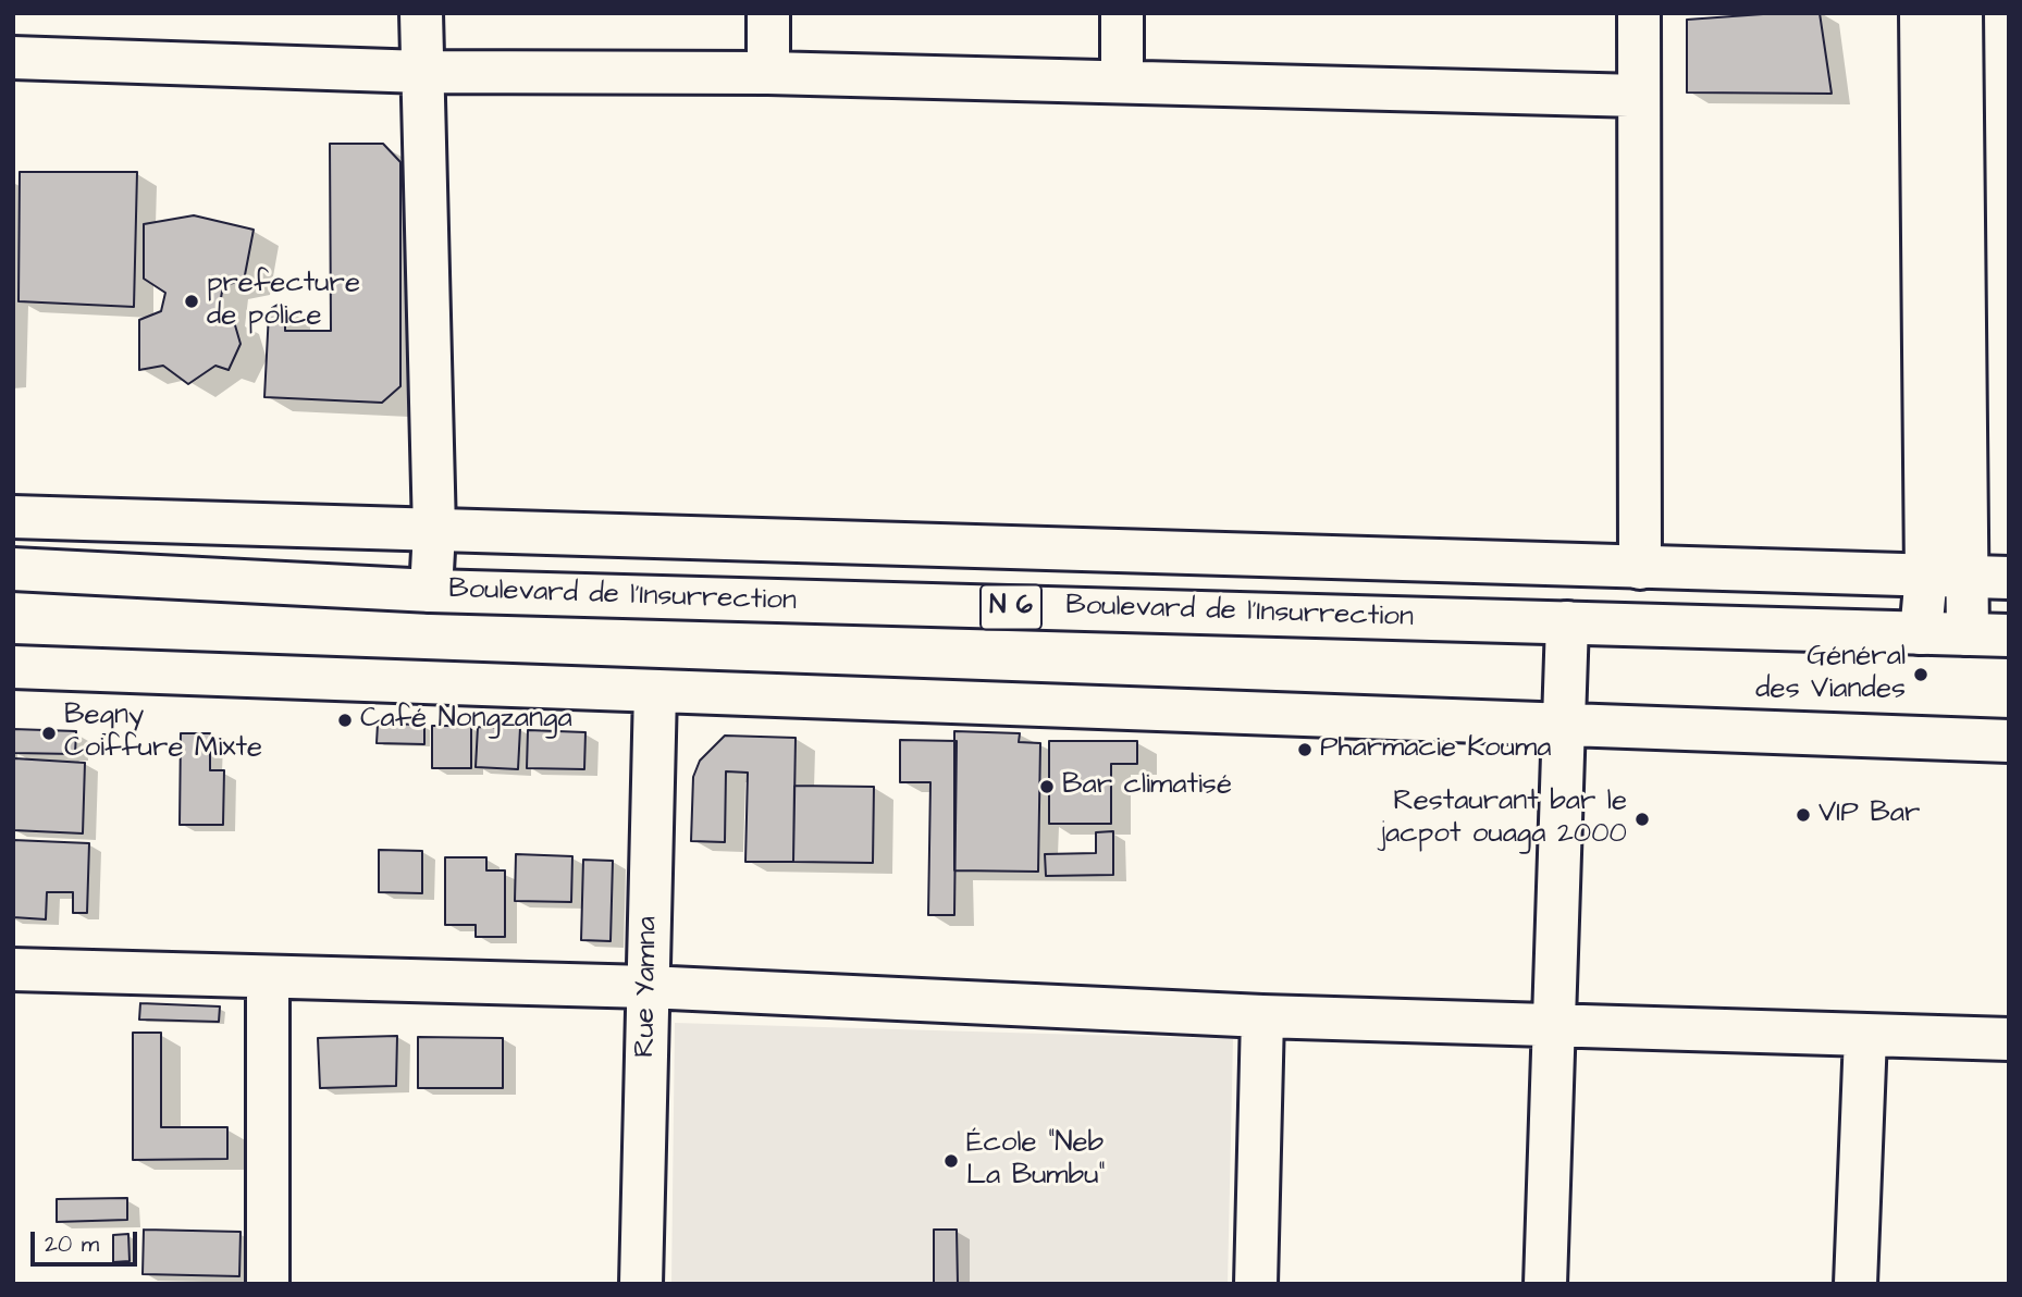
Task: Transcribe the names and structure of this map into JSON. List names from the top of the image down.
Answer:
{
  "streets": {
    "street": ["Boulevard de l'Insurrection", "N 6", "Rue Yamna"]
  },
  "places": [
    "prefecture de police",
    "Général des Viandes",
    "Café Nongzanga",
    "Begny Coiffure Mixte",
    "Pharmacie Kouma",
    "Bar climatisé",
    "VIP Bar",
    "Restaurant bar le jacpot ouaga 2000",
    "École \"Neb La Bumbu\""
  ],
  "scale_bar": "20 m"
}
